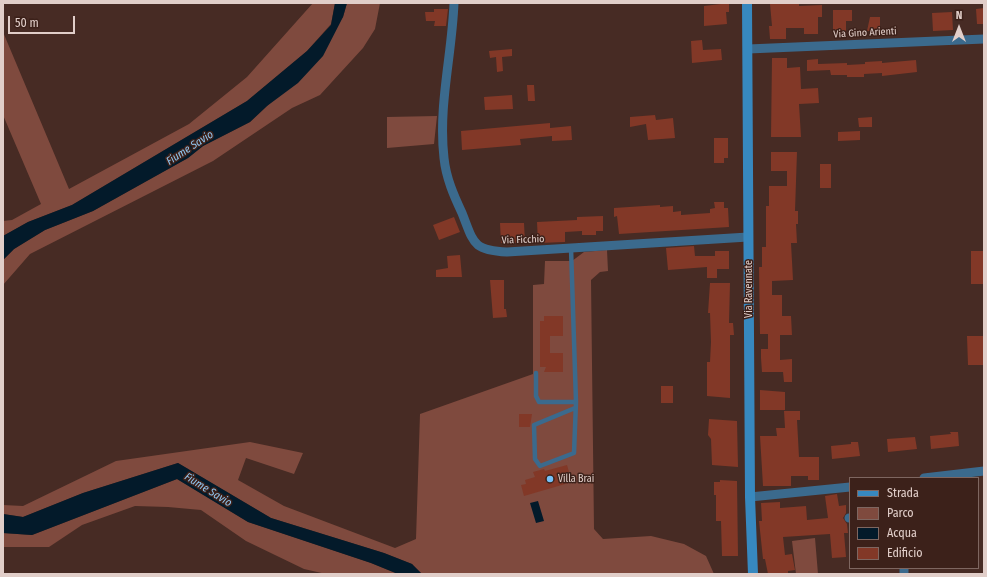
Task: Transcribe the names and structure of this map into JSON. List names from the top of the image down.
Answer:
{
  "streets": {
    "main road": ["Via Ravennate"],
    "street": ["Via Gino Arienti", "Via Ficchio"]
  },
  "crossings": [
    ["Via Gino Arienti", "Via Ravennate"],
    ["Via Ficchio", "Via Ravennate"]
  ],
  "water": ["Fiume Savio"],
  "places": ["Villa Brai"],
  "legend": [
    "Strada",
    "Parco",
    "Acqua",
    "Edificio"
  ],
  "scale_bar": "50 m",
  "north": "top"
}
